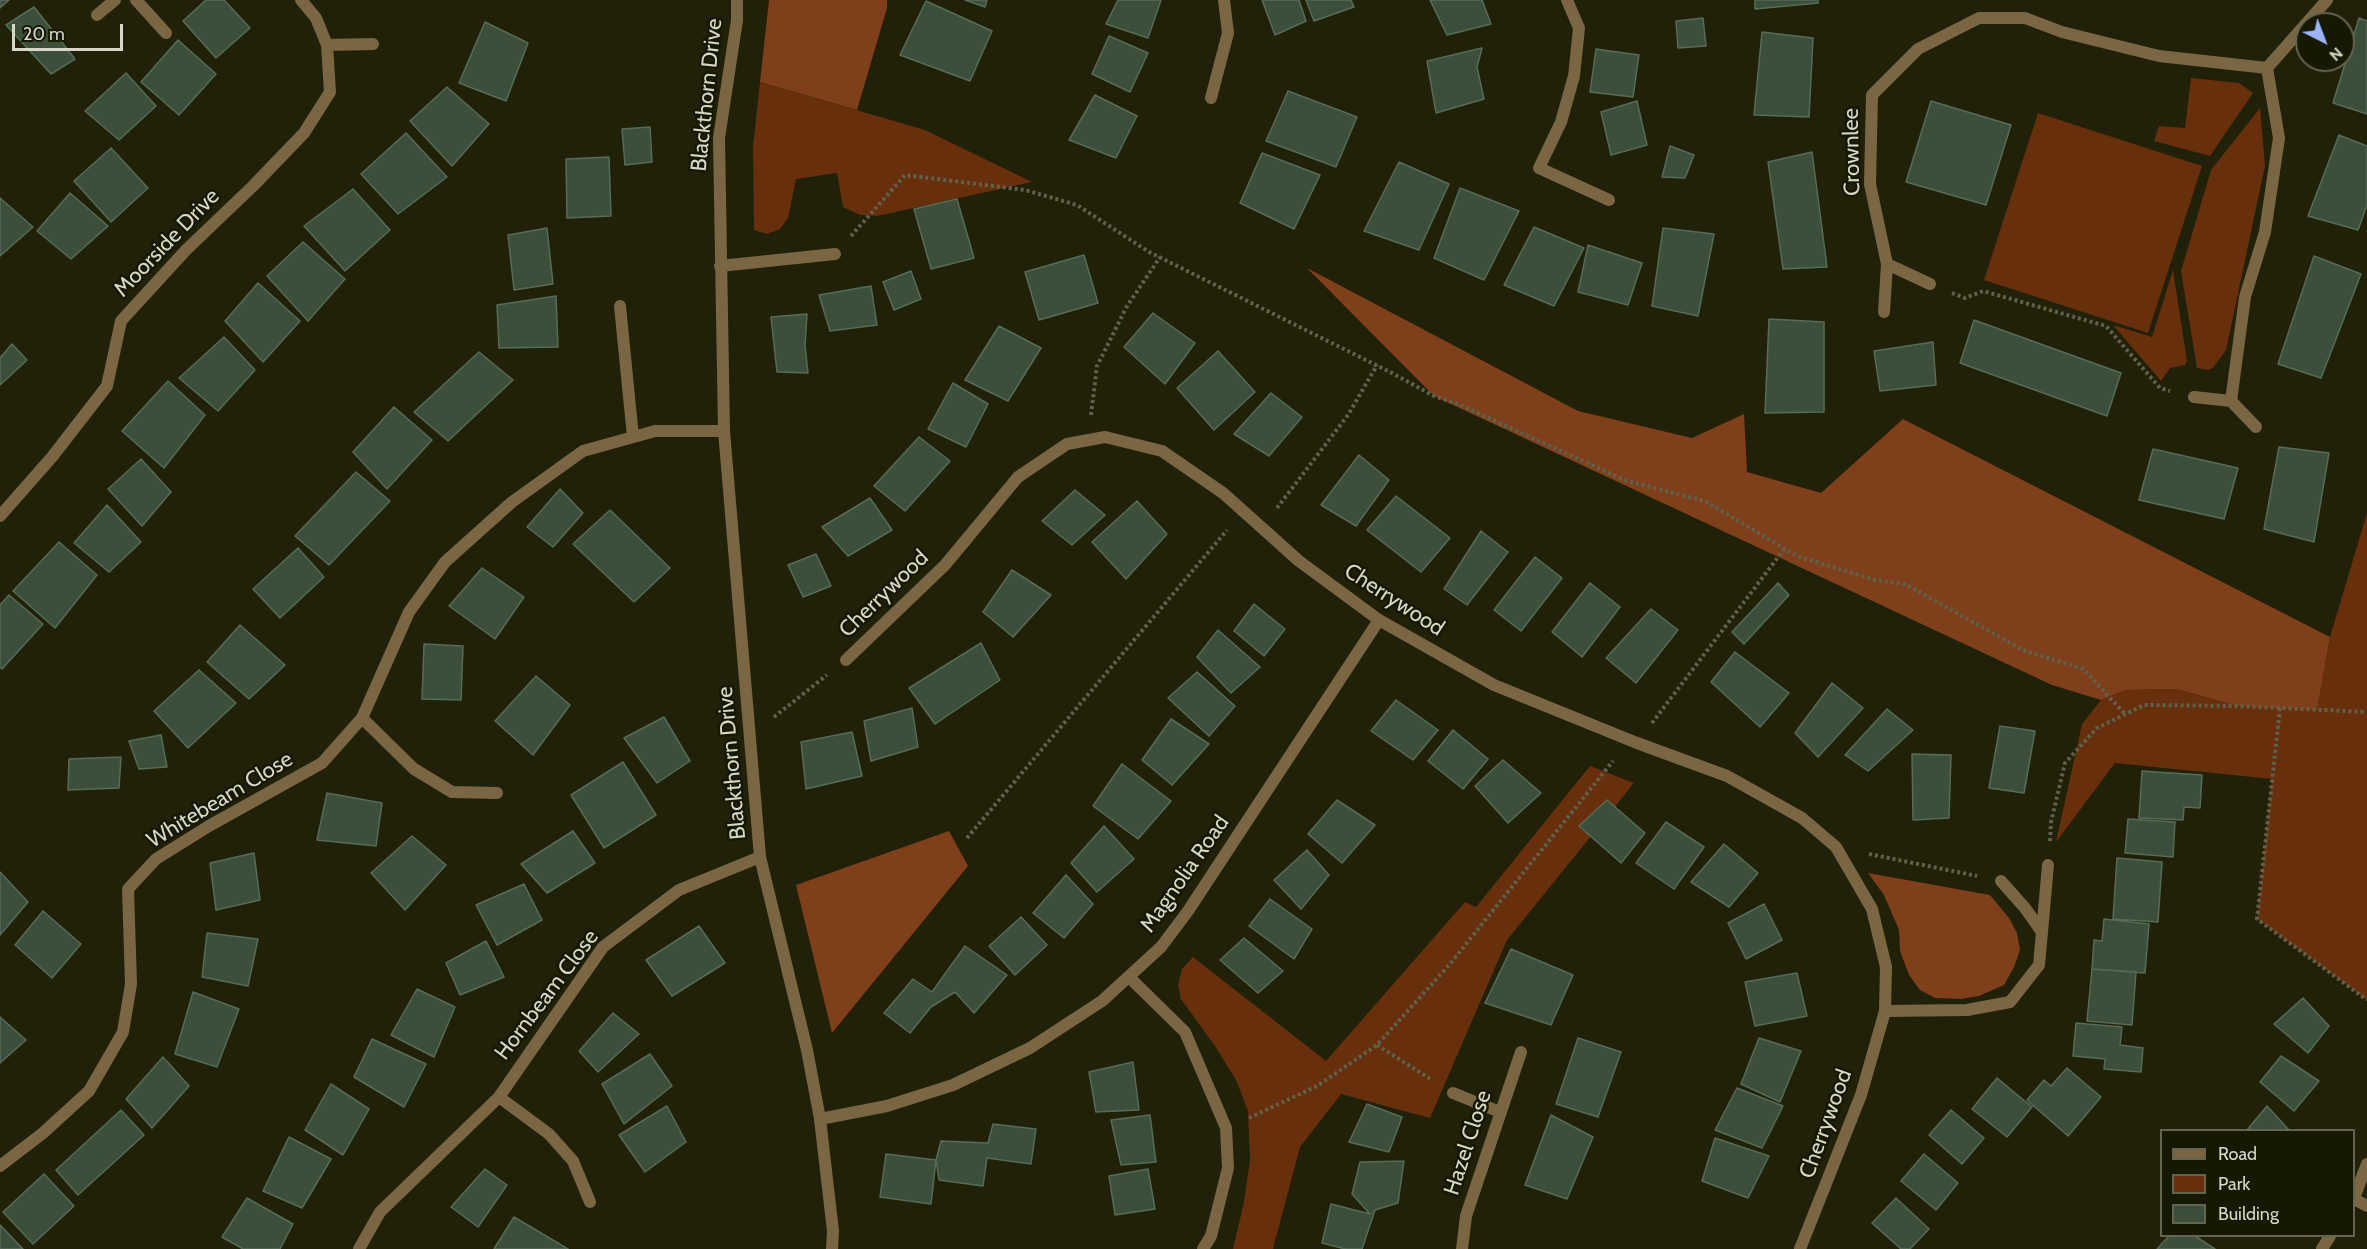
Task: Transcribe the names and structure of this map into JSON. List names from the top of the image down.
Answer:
{
  "streets": {
    "street": [
      "Blackthorn Drive",
      "Crownlee",
      "Moorside Drive",
      "Cherrywood",
      "Whitebeam Close",
      "Magnolia Road",
      "Hornbeam Close",
      "Hazel Close"
    ]
  },
  "crossings": [
    ["Blackthorn Drive", "Whitebeam Close"],
    ["Blackthorn Drive", "Magnolia Road"],
    ["Blackthorn Drive", "Hornbeam Close"],
    ["Cherrywood", "Magnolia Road"]
  ],
  "legend": ["Road", "Park", "Building"],
  "scale_bar": "20 m",
  "north": "bottom right"
}
